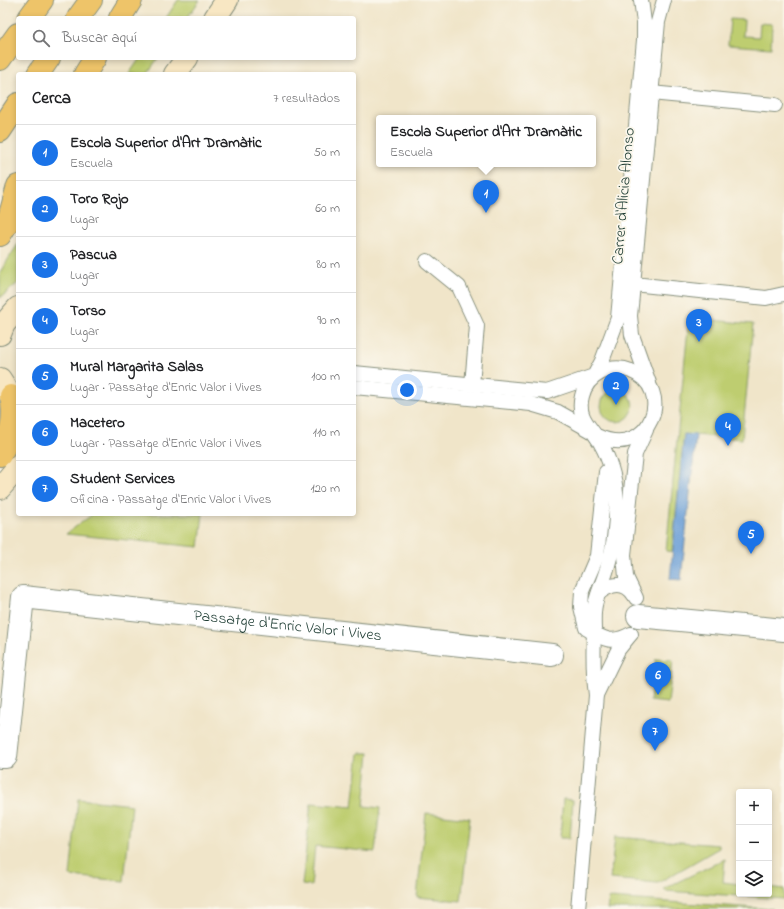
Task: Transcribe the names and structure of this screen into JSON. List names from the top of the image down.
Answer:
{
  "streets": {
    "street": ["Passatge d'Enric Valor i Vives"],
    "lane": ["Carrer d'Alicia Alonso"]
  },
  "page": {
    "search": "Buscar aquí",
    "heading": ["Cerca", "7 resultados"],
    "popup": ["Escola Superior d'Art Dramàtic", "Escuela"],
    "list": [
      {
        "mark": "1",
        "name": "Escola Superior d'Art Dramàtic",
        "note": "Escuela",
        "value": "50 m"
      },
      {
        "mark": "2",
        "name": "Toro Rojo",
        "note": "Lugar",
        "value": "60 m"
      },
      {
        "mark": "3",
        "name": "Pascua",
        "note": "Lugar",
        "value": "80 m"
      },
      {
        "mark": "4",
        "name": "Torso",
        "note": "Lugar",
        "value": "90 m"
      },
      {
        "mark": "5",
        "name": "Mural Margarita Salas",
        "note": "Lugar · Passatge d'Enric Valor i Vives",
        "value": "100 m"
      },
      {
        "mark": "6",
        "name": "Macetero",
        "note": "Lugar · Passatge d'Enric Valor i Vives",
        "value": "110 m"
      },
      {
        "mark": "7",
        "name": "Student Services",
        "note": "Oficina · Passatge d'Enric Valor i Vives",
        "value": "120 m"
      }
    ],
    "pins": [
      "1",
      "3",
      "2",
      "4",
      "5",
      "6",
      "7"
    ],
    "map_buttons": ["+", "−"]
  }
}
